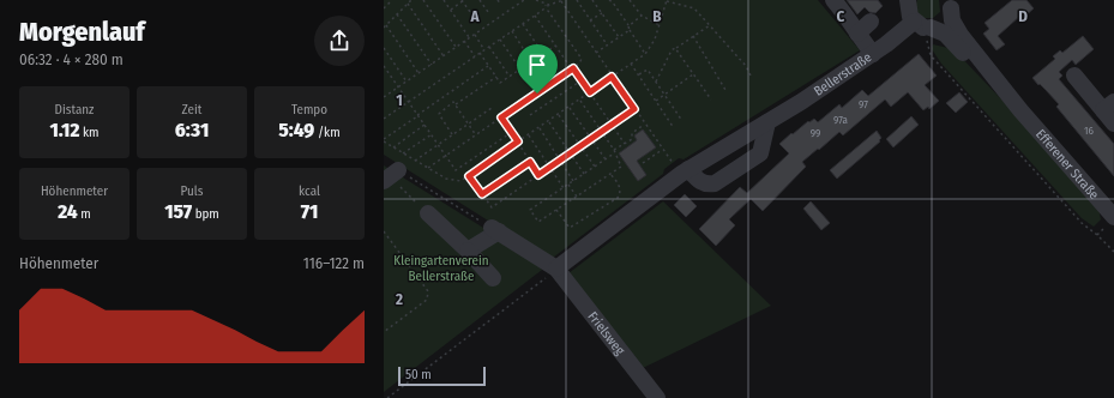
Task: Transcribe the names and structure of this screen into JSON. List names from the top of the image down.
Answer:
{
  "streets": {
    "street": ["Bellerstraße", "Efferener Straße", "Frielsweg"]
  },
  "crossings": [
    ["Bellerstraße", "Efferener Straße"],
    ["Bellerstraße", "Frielsweg"]
  ],
  "parks": ["Kleingartenverein Bellerstraße"],
  "house_numbers": [
    "97",
    "97a",
    "16",
    "99"
  ],
  "scale_bar": "50 m",
  "page": {
    "heading": ["Morgenlauf", "06:32 · 4 × 280 m"],
    "stats": [
      ["Distanz", "1.12 km"],
      ["Zeit", "6:31"],
      ["Tempo", "5:49 /km"],
      ["Höhenmeter", "24 m"],
      ["Puls", "157 bpm"],
      ["kcal", "71"]
    ],
    "chart": ["Höhenmeter", "116–122 m"],
    "scale": "50 m"
  },
  "grid": {
    "columns": [
      "A",
      "B",
      "C",
      "D"
    ],
    "rows": ["1", "2"]
  }
}
